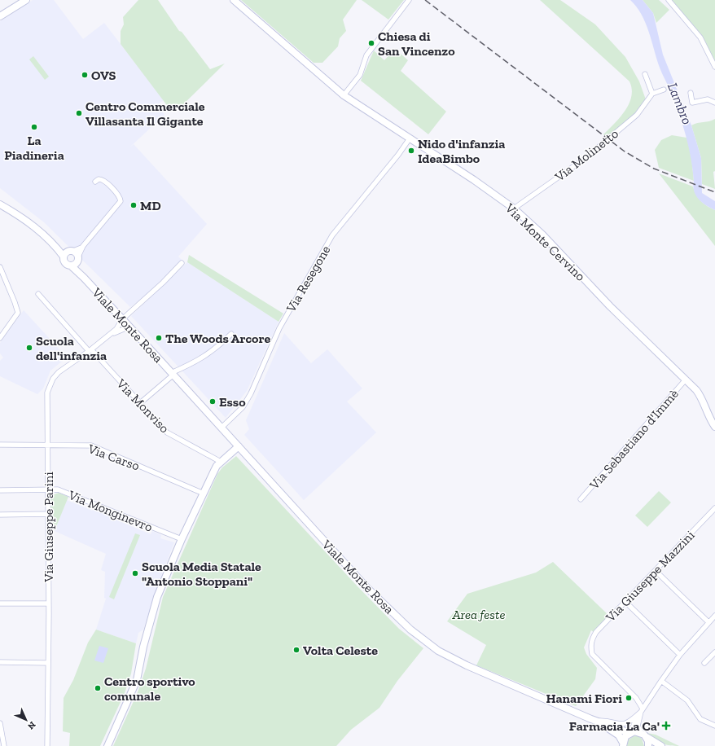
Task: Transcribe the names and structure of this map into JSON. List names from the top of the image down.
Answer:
{
  "streets": {
    "street": [
      "Via Molinetto",
      "Via Monte Cervino",
      "Via Resegone",
      "Viale Monte Rosa",
      "Via Monviso",
      "Via Sebastiano d'Immè",
      "Via Carso",
      "Via Monginevro",
      "Via Giuseppe Parini",
      "Via Giuseppe Mazzini"
    ]
  },
  "crossings": [
    ["Via Molinetto", "Via Monte Cervino"],
    ["Via Monte Cervino", "Via Resegone"],
    ["Via Monte Cervino", "Via Sebastiano d'Immè"],
    ["Via Resegone", "Viale Monte Rosa"],
    ["Viale Monte Rosa", "Via Giuseppe Parini"],
    ["Via Monviso", "Via Giuseppe Parini"],
    ["Via Carso", "Via Giuseppe Parini"],
    ["Via Monginevro", "Via Giuseppe Parini"]
  ],
  "water": ["Lambro"],
  "parks": ["Area feste"],
  "places": {
    "other": [
      "Chiesa di San Vincenzo",
      "OVS",
      "Centro Commerciale Villasanta Il Gigante",
      "La Piadineria",
      "Nido d'infanzia IdeaBimbo",
      "MD",
      "The Woods Arcore",
      "Scuola dell'infanzia",
      "Esso",
      "Scuola Media Statale \"Antonio Stoppani\"",
      "Volta Celeste",
      "Centro sportivo comunale",
      "Hanami Fiori"
    ],
    "health": ["Farmacia La Ca'"]
  },
  "north": "bottom right"
}
